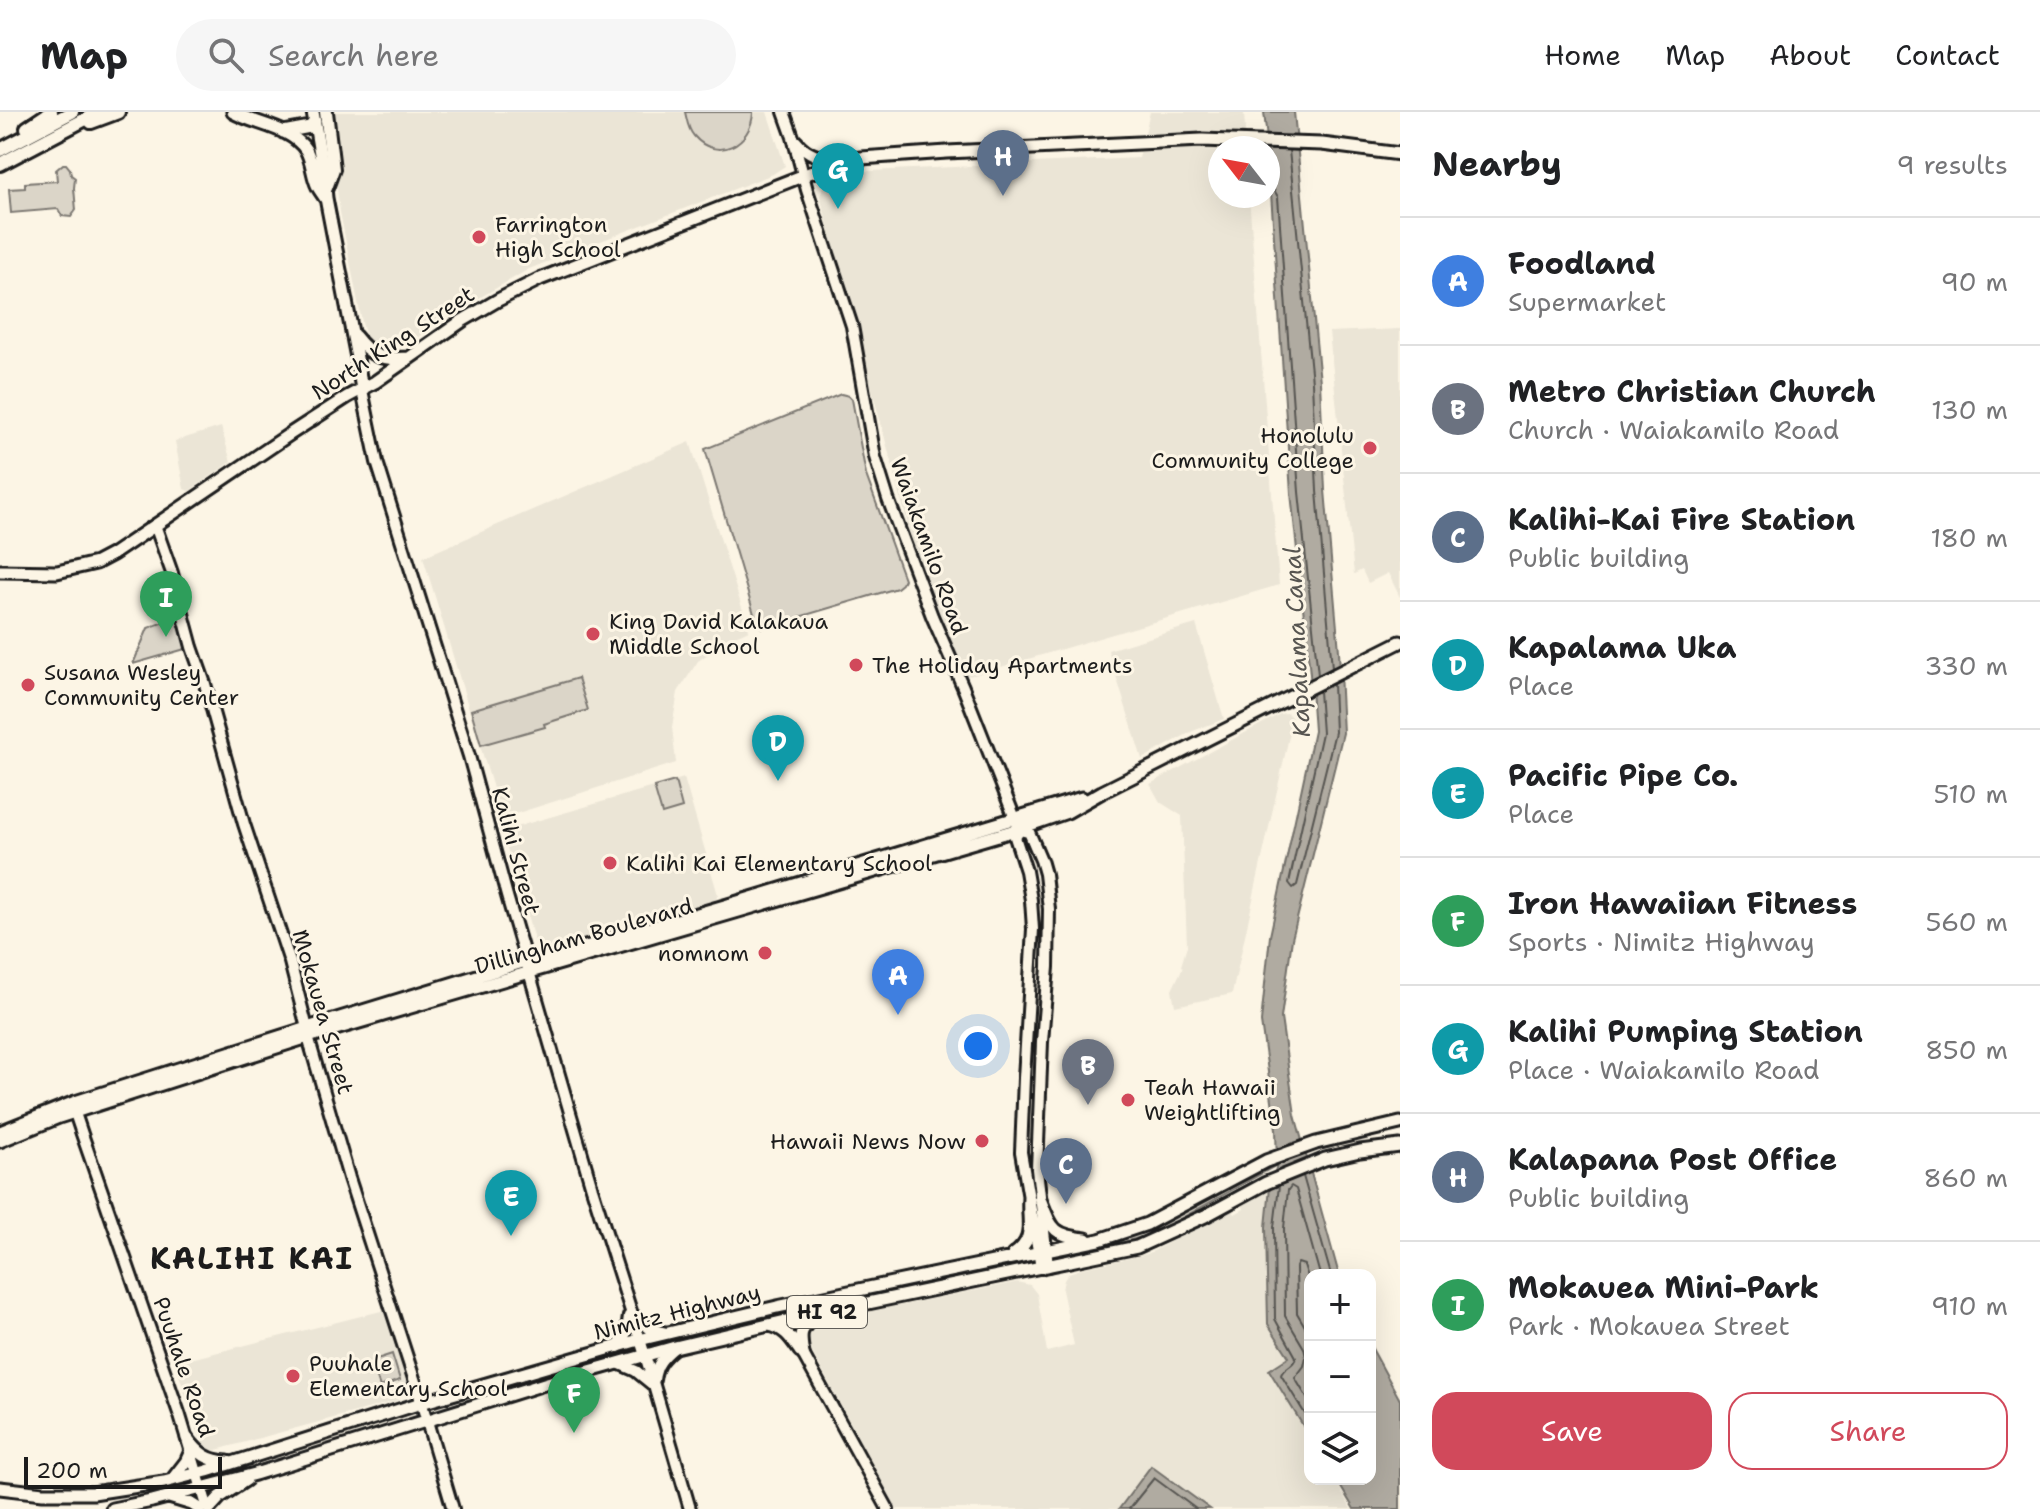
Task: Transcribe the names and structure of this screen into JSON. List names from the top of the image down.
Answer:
{
  "streets": {
    "main road": [
      "North King Street",
      "Waiakamilo Road",
      "Kalihi Street",
      "Dillingham Boulevard",
      "Mokauea Street",
      "Nimitz Highway",
      "HI 92",
      "Puuhale Road"
    ]
  },
  "crossings": [
    ["North King Street", "Waiakamilo Road"],
    ["North King Street", "Kalihi Street"],
    ["North King Street", "Mokauea Street"],
    ["Waiakamilo Road", "Dillingham Boulevard"],
    ["Waiakamilo Road", "Nimitz Highway"],
    ["Kalihi Street", "Dillingham Boulevard"],
    ["Kalihi Street", "Nimitz Highway"],
    ["Dillingham Boulevard", "Mokauea Street"],
    ["Dillingham Boulevard", "Puuhale Road"],
    ["Mokauea Street", "Nimitz Highway"],
    ["Nimitz Highway", "Puuhale Road"]
  ],
  "districts": ["KALIHI KAI"],
  "water": ["Kapalama Canal"],
  "places": [
    "Farrington High School",
    "Honolulu Community College",
    "King David Kalakaua Middle School",
    "The Holiday Apartments",
    "Susana Wesley Community Center",
    "Kalihi Kai Elementary School",
    "nomnom",
    "Teah Hawaii Weightlifting",
    "Hawaii News Now",
    "Puuhale Elementary School"
  ],
  "scale_bar": "200 m",
  "north": "top left",
  "page": {
    "header": "Map",
    "search": "Search here",
    "nav": [
      "Home",
      "Map",
      "About",
      "Contact"
    ],
    "heading": ["Nearby", "9 results"],
    "pins": [
      "H",
      "G",
      "I",
      "D",
      "A",
      "B",
      "C",
      "E",
      "F"
    ],
    "list": [
      {
        "mark": "A",
        "name": "Foodland",
        "note": "Supermarket",
        "value": "90 m"
      },
      {
        "mark": "B",
        "name": "Metro Christian Church",
        "note": "Church · Waiakamilo Road",
        "value": "130 m"
      },
      {
        "mark": "C",
        "name": "Kalihi-Kai Fire Station",
        "note": "Public building",
        "value": "180 m"
      },
      {
        "mark": "D",
        "name": "Kapalama Uka",
        "note": "Place",
        "value": "330 m"
      },
      {
        "mark": "E",
        "name": "Pacific Pipe Co.",
        "note": "Place",
        "value": "510 m"
      },
      {
        "mark": "F",
        "name": "Iron Hawaiian Fitness",
        "note": "Sports · Nimitz Highway",
        "value": "560 m"
      },
      {
        "mark": "G",
        "name": "Kalihi Pumping Station",
        "note": "Place · Waiakamilo Road",
        "value": "850 m"
      },
      {
        "mark": "H",
        "name": "Kalapana Post Office",
        "note": "Public building",
        "value": "860 m"
      },
      {
        "mark": "I",
        "name": "Mokauea Mini-Park",
        "note": "Park · Mokauea Street",
        "value": "910 m"
      }
    ],
    "map_buttons": ["+", "−"],
    "buttons": ["Save", "Share"],
    "scale": "200 m"
  }
}
